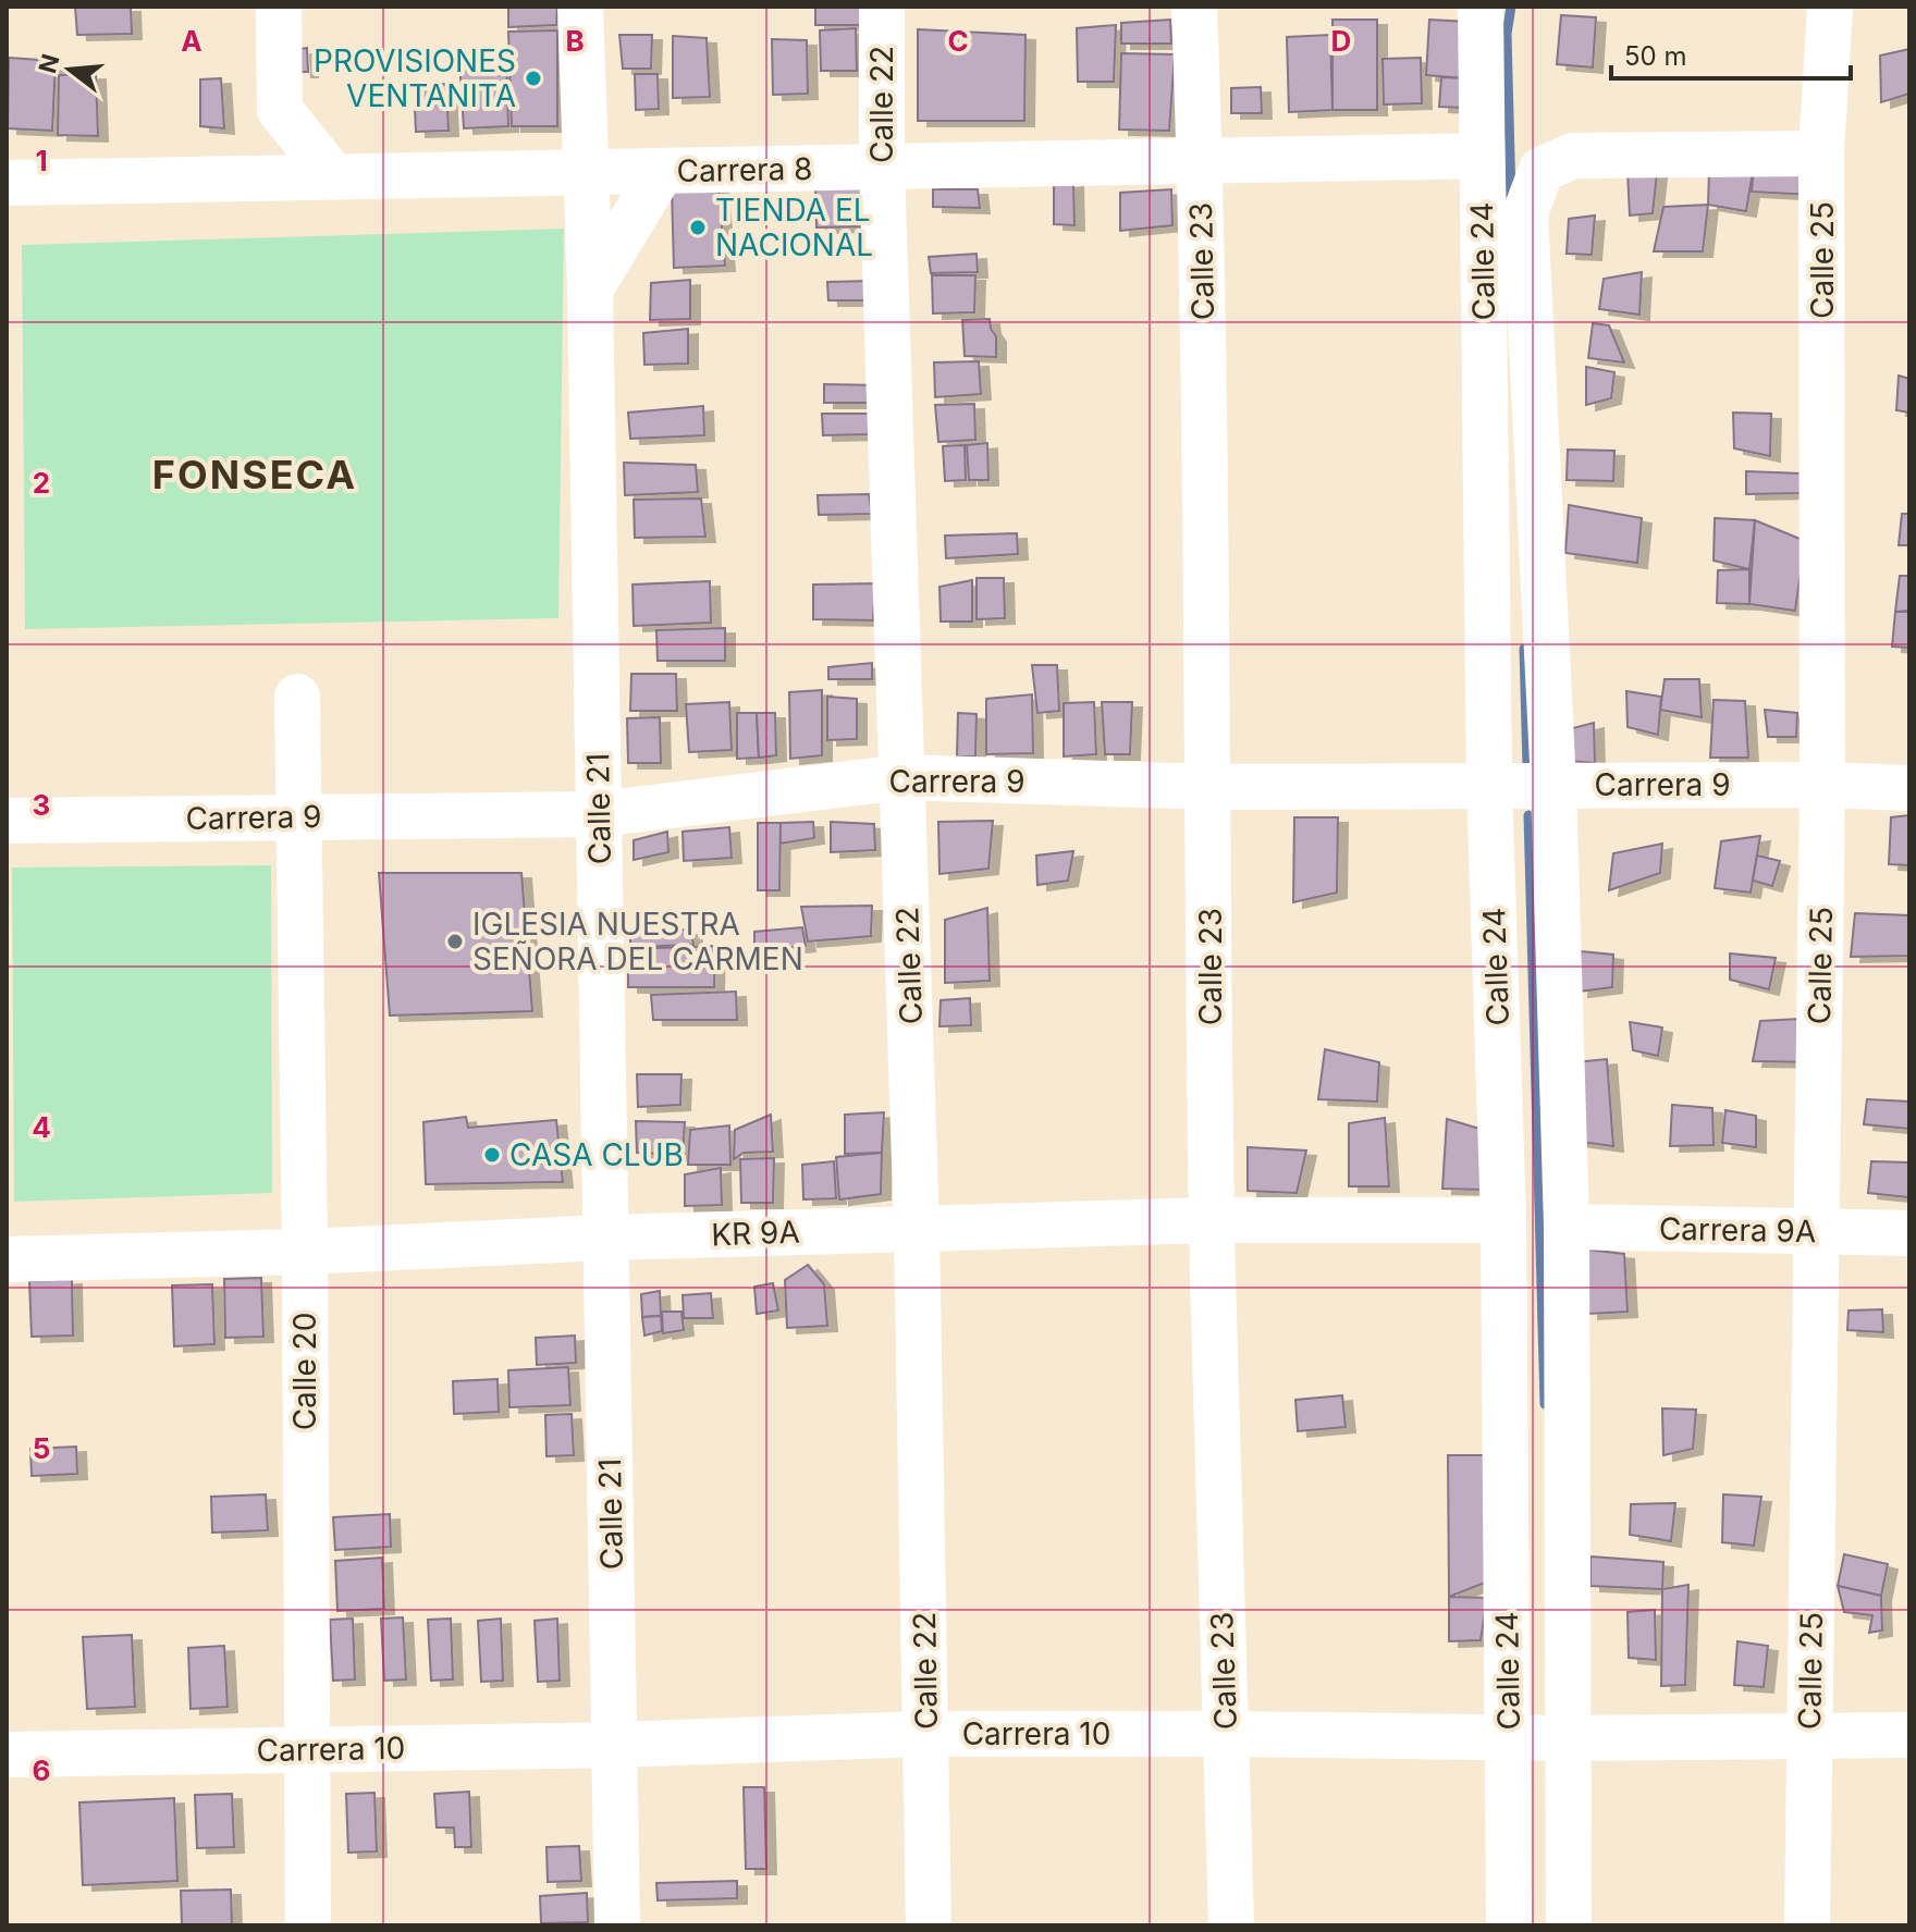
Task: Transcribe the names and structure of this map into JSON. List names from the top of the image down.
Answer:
{
  "streets": {
    "street": [
      "Calle 22",
      "Carrera 8",
      "Calle 25",
      "Calle 23",
      "Calle 24",
      "Carrera 9",
      "Calle 21",
      "Carrera 9A",
      "KR 9A",
      "Calle 20",
      "Carrera 10"
    ]
  },
  "crossings": [
    ["Calle 22", "Carrera 8"],
    ["Calle 22", "Carrera 9"],
    ["Calle 22", "KR 9A"],
    ["Calle 22", "Carrera 10"],
    ["Carrera 8", "Calle 23"],
    ["Carrera 8", "Calle 24"],
    ["Carrera 8", "Calle 21"],
    ["Calle 25", "Calle 24"],
    ["Calle 25", "Carrera 9"],
    ["Calle 25", "Carrera 9A"],
    ["Calle 25", "Carrera 10"],
    ["Calle 23", "Carrera 9"],
    ["Calle 23", "KR 9A"],
    ["Calle 23", "Carrera 10"],
    ["Calle 24", "Carrera 9"],
    ["Calle 24", "Carrera 9A"],
    ["Calle 24", "KR 9A"],
    ["Calle 24", "Carrera 10"],
    ["Carrera 9", "Calle 21"],
    ["Carrera 9", "Calle 20"],
    ["Calle 21", "KR 9A"],
    ["Calle 21", "Carrera 10"],
    ["KR 9A", "Calle 20"],
    ["Calle 20", "Carrera 10"]
  ],
  "districts": ["FONSECA"],
  "places": [
    "PROVISIONES VENTANITA",
    "TIENDA EL NACIONAL",
    "IGLESIA NUESTRA SEÑORA DEL CARMEN",
    "CASA CLUB"
  ],
  "scale_bar": "50 m",
  "north": "left",
  "grid": {
    "columns": [
      "A",
      "B",
      "C",
      "D"
    ],
    "rows": [
      "1",
      "2",
      "3",
      "4",
      "5",
      "6"
    ]
  }
}
